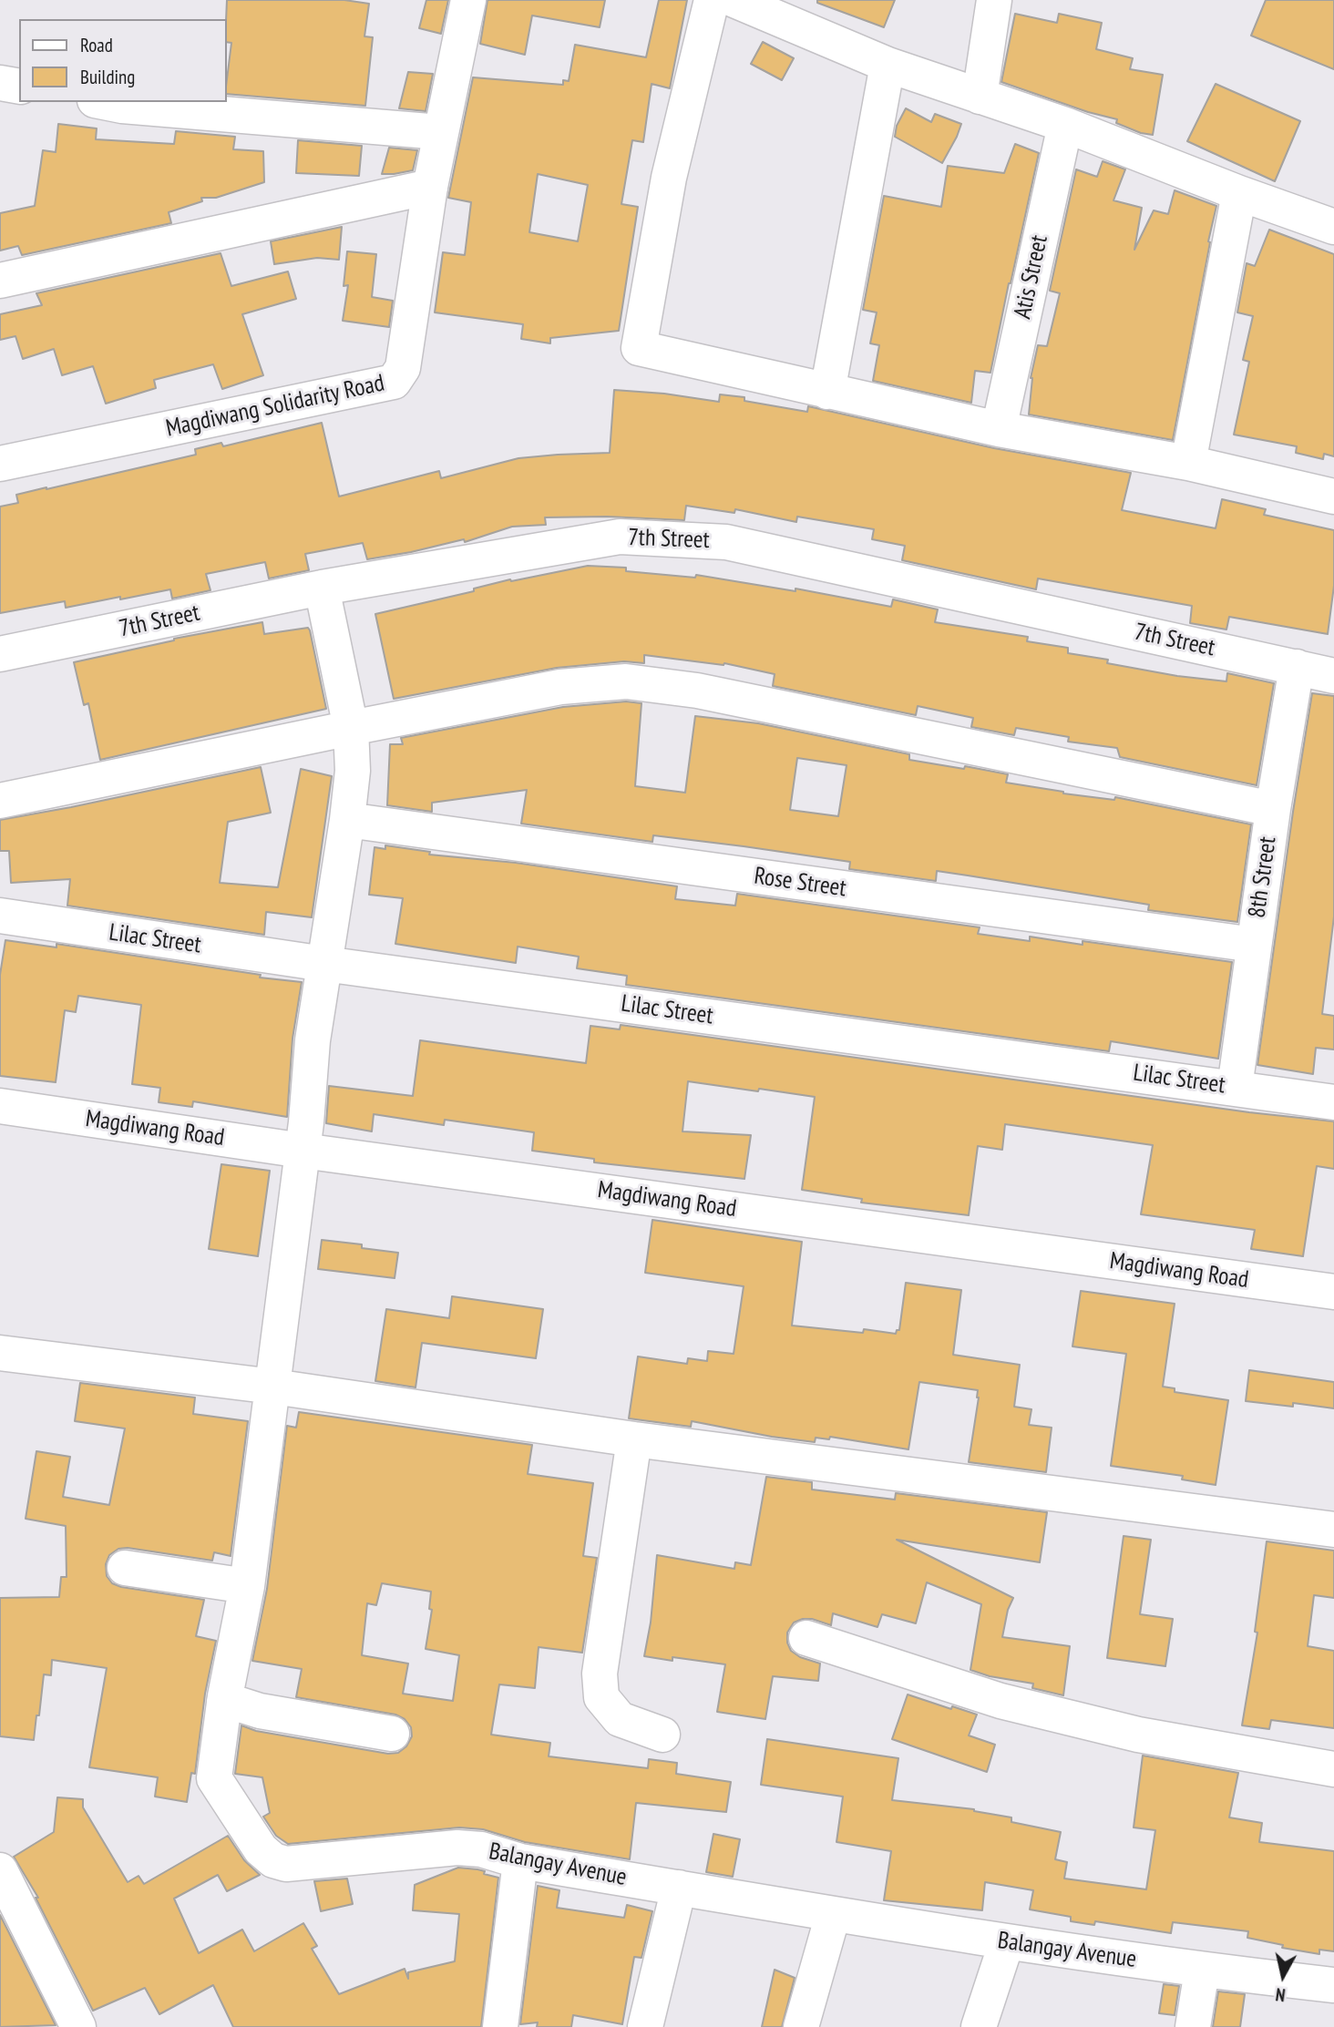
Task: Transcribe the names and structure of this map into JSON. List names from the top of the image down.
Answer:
{
  "streets": {
    "street": [
      "Atis Street",
      "Magdiwang Solidarity Road",
      "7th Street",
      "8th Street",
      "Rose Street",
      "Lilac Street",
      "Magdiwang Road",
      "Balangay Avenue"
    ]
  },
  "crossings": [
    ["7th Street", "8th Street"],
    ["7th Street", "Balangay Avenue"],
    ["8th Street", "Rose Street"],
    ["8th Street", "Lilac Street"],
    ["Rose Street", "Balangay Avenue"],
    ["Lilac Street", "Balangay Avenue"],
    ["Magdiwang Road", "Balangay Avenue"]
  ],
  "legend": ["Road", "Building"],
  "north": "bottom"
}
